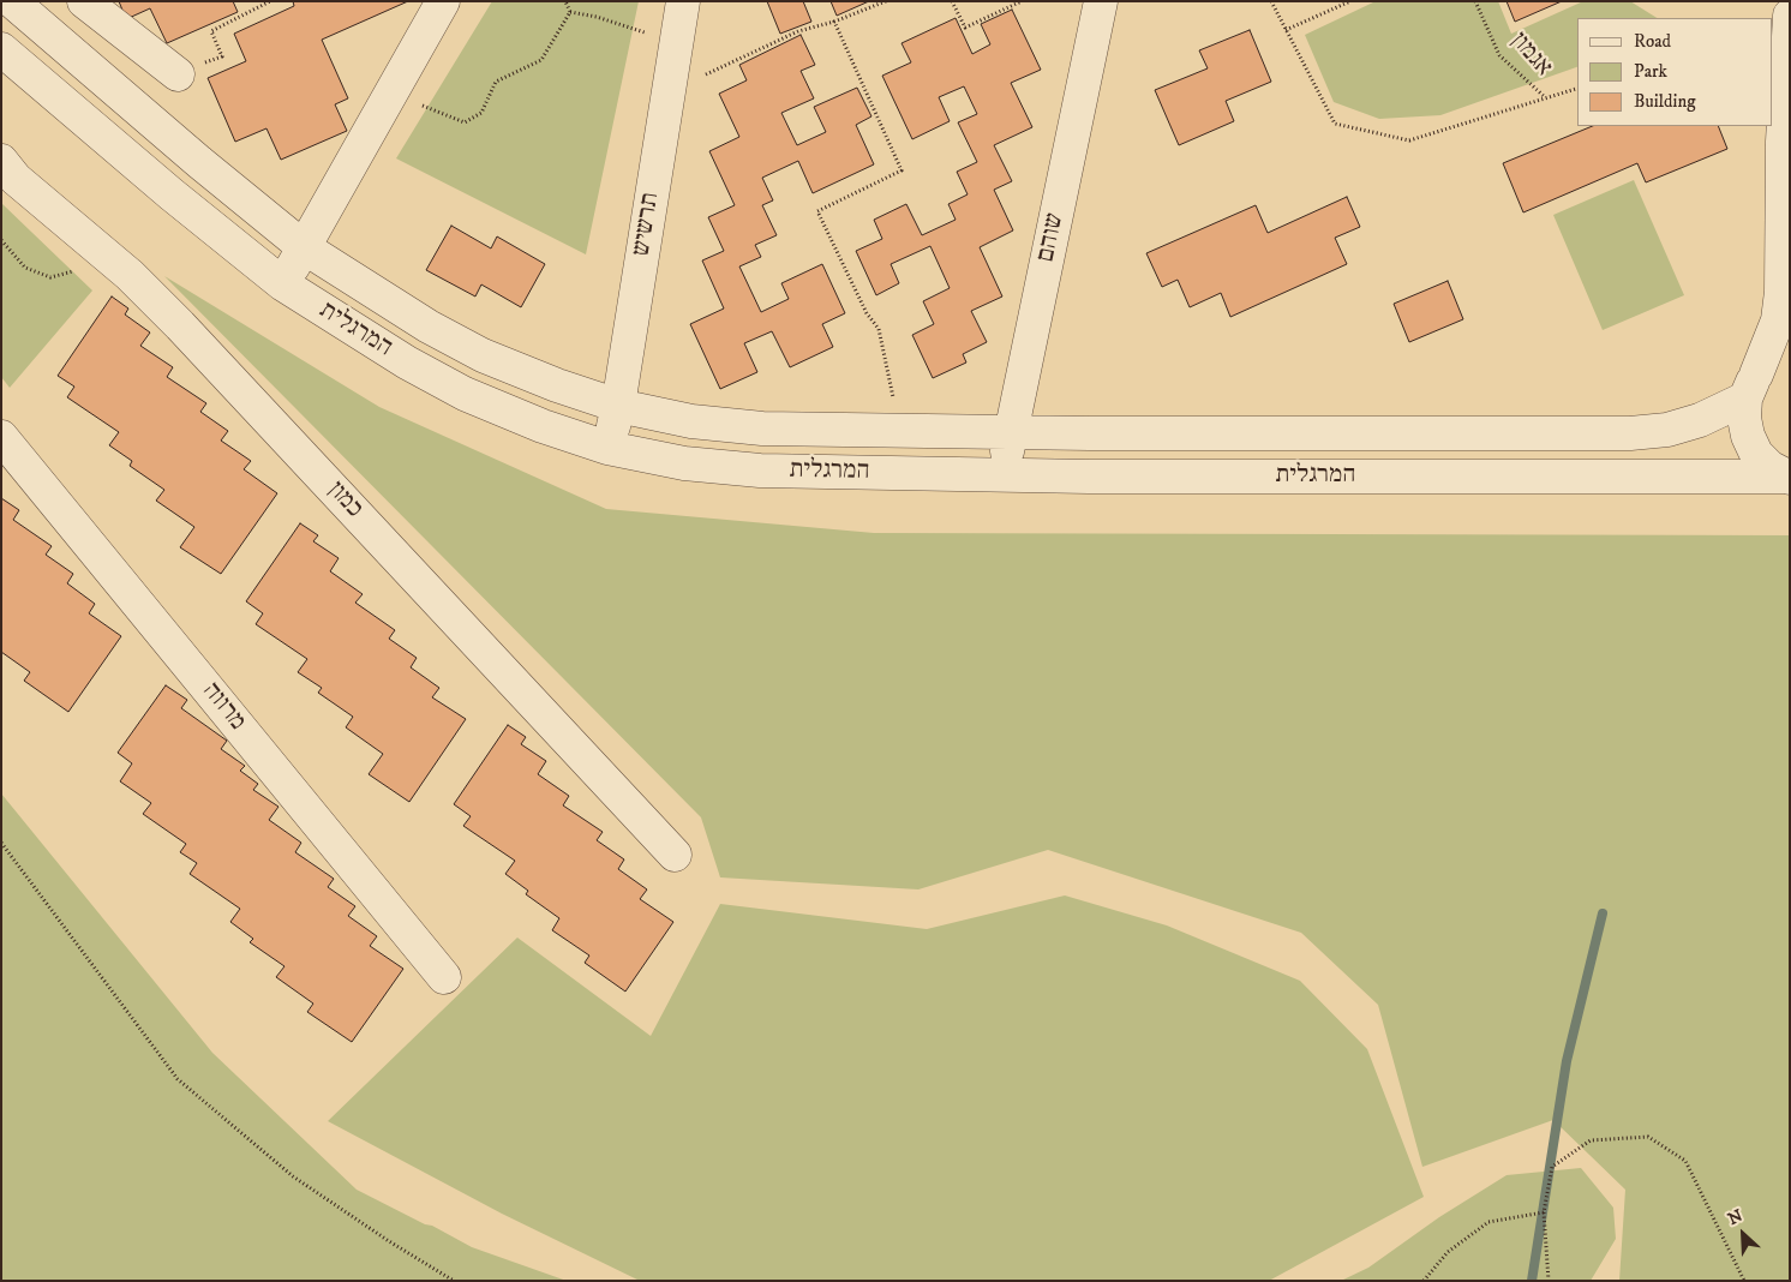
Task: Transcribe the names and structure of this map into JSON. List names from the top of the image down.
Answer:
{
  "streets": {
    "street": [
      "תרשיש",
      "שוהם",
      "המרגלית",
      "כמון",
      "מרווה"
    ],
    "path": ["אגמון"]
  },
  "crossings": [
    ["תרשיש", "המרגלית"],
    ["שוהם", "המרגלית"]
  ],
  "legend": ["Road", "Park", "Building"],
  "north": "top left"
}
